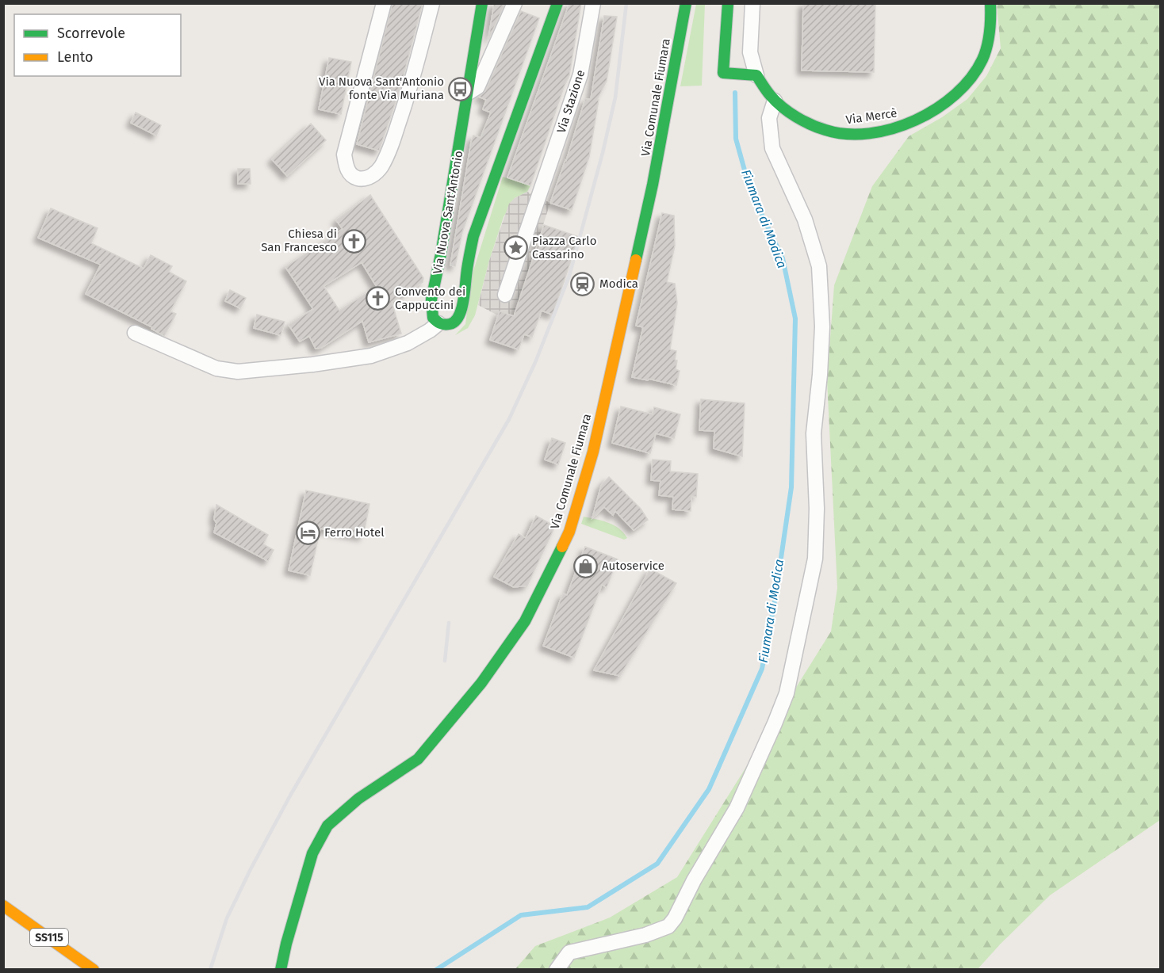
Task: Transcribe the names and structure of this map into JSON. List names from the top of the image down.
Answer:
{
  "streets": {
    "street": [
      "Via Comunale Fiumara",
      "Via Stazione",
      "Via Mercè",
      "Via Nuova Sant'Antonio",
      "SS115"
    ]
  },
  "water": ["Fiumara di Modica"],
  "places": {
    "bus stop": ["Via Nuova Sant'Antonio fonte Via Muriana"],
    "church": ["Chiesa di San Francesco", "Convento dei Cappuccini"],
    "place": ["Piazza Carlo Cassarino"],
    "station": ["Modica"],
    "hotel": ["Ferro Hotel"],
    "shop": ["Autoservice"]
  },
  "legend": ["Scorrevole", "Lento"]
}
